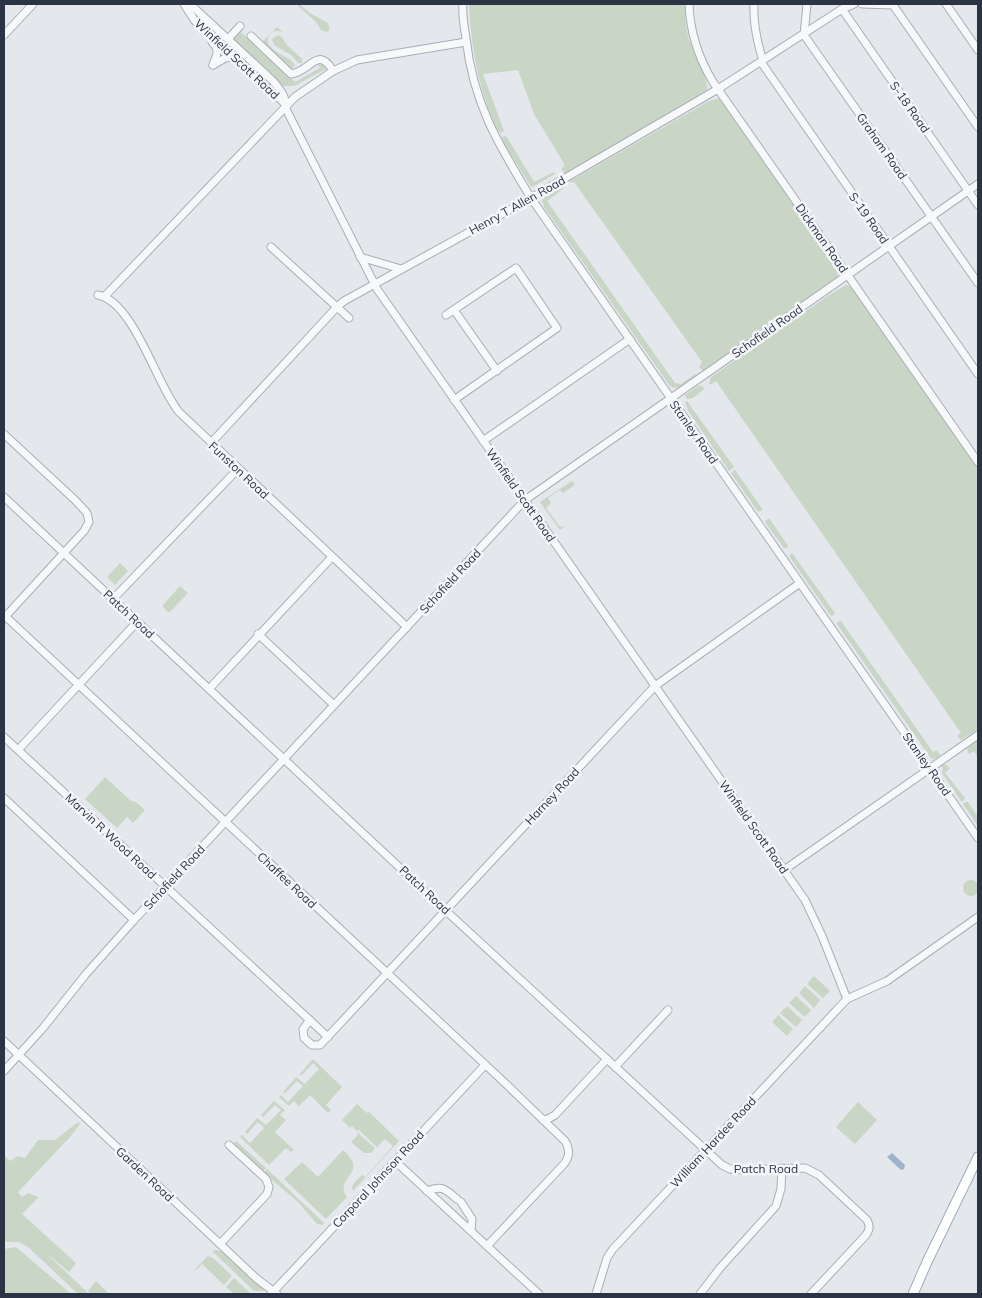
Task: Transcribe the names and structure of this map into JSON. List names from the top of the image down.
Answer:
{
  "streets": {
    "street": [
      "Winfield Scott Road",
      "S-18 Road",
      "Graham Road",
      "Henry T Allen Road",
      "S-19 Road",
      "Dickman Road",
      "Schofield Road",
      "Stanley Road",
      "Funston Road",
      "Patch Road",
      "Harney Road",
      "Marvin R Wood Road",
      "Chaffee Road",
      "William Hardee Road",
      "Garden Road",
      "Corporal Johnson Road"
    ]
  },
  "crossings": [
    ["Winfield Scott Road", "Henry T Allen Road"],
    ["Winfield Scott Road", "Schofield Road"],
    ["Winfield Scott Road", "Funston Road"],
    ["Winfield Scott Road", "Harney Road"],
    ["Winfield Scott Road", "William Hardee Road"],
    ["S-18 Road", "Henry T Allen Road"],
    ["S-18 Road", "Schofield Road"],
    ["Graham Road", "Henry T Allen Road"],
    ["Graham Road", "Schofield Road"],
    ["Henry T Allen Road", "S-19 Road"],
    ["Henry T Allen Road", "Dickman Road"],
    ["Henry T Allen Road", "Stanley Road"],
    ["Henry T Allen Road", "Funston Road"],
    ["S-19 Road", "Schofield Road"],
    ["Dickman Road", "Schofield Road"],
    ["Schofield Road", "Stanley Road"],
    ["Schofield Road", "Funston Road"],
    ["Schofield Road", "Patch Road"],
    ["Schofield Road", "Marvin R Wood Road"],
    ["Schofield Road", "Chaffee Road"],
    ["Schofield Road", "Garden Road"],
    ["Stanley Road", "Harney Road"],
    ["Patch Road", "Harney Road"],
    ["Patch Road", "William Hardee Road"],
    ["Harney Road", "Marvin R Wood Road"],
    ["Harney Road", "Chaffee Road"],
    ["Chaffee Road", "Corporal Johnson Road"],
    ["Garden Road", "Corporal Johnson Road"]
  ]
}
